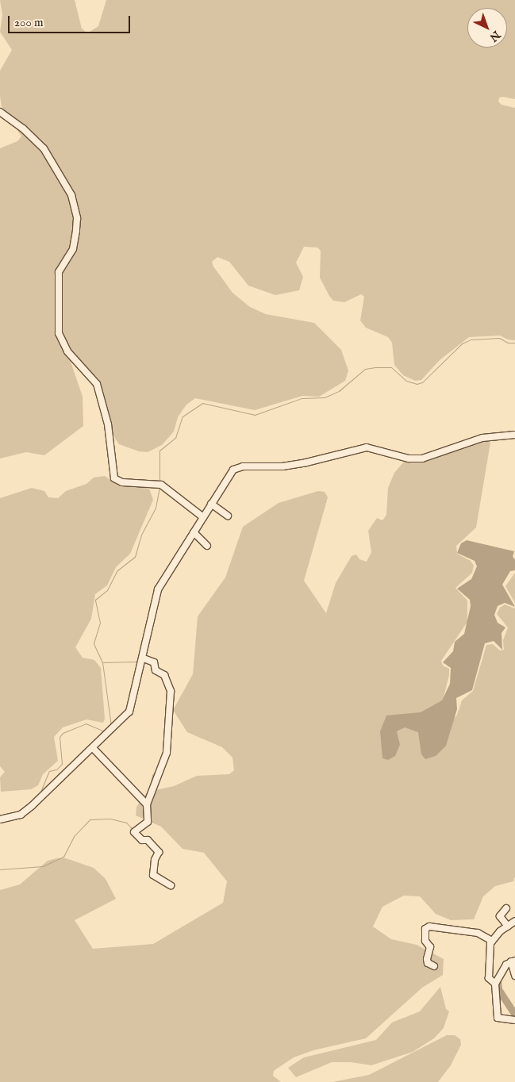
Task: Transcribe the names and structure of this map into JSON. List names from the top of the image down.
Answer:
{
  "scale_bar": "200 m",
  "north": "bottom right"
}
